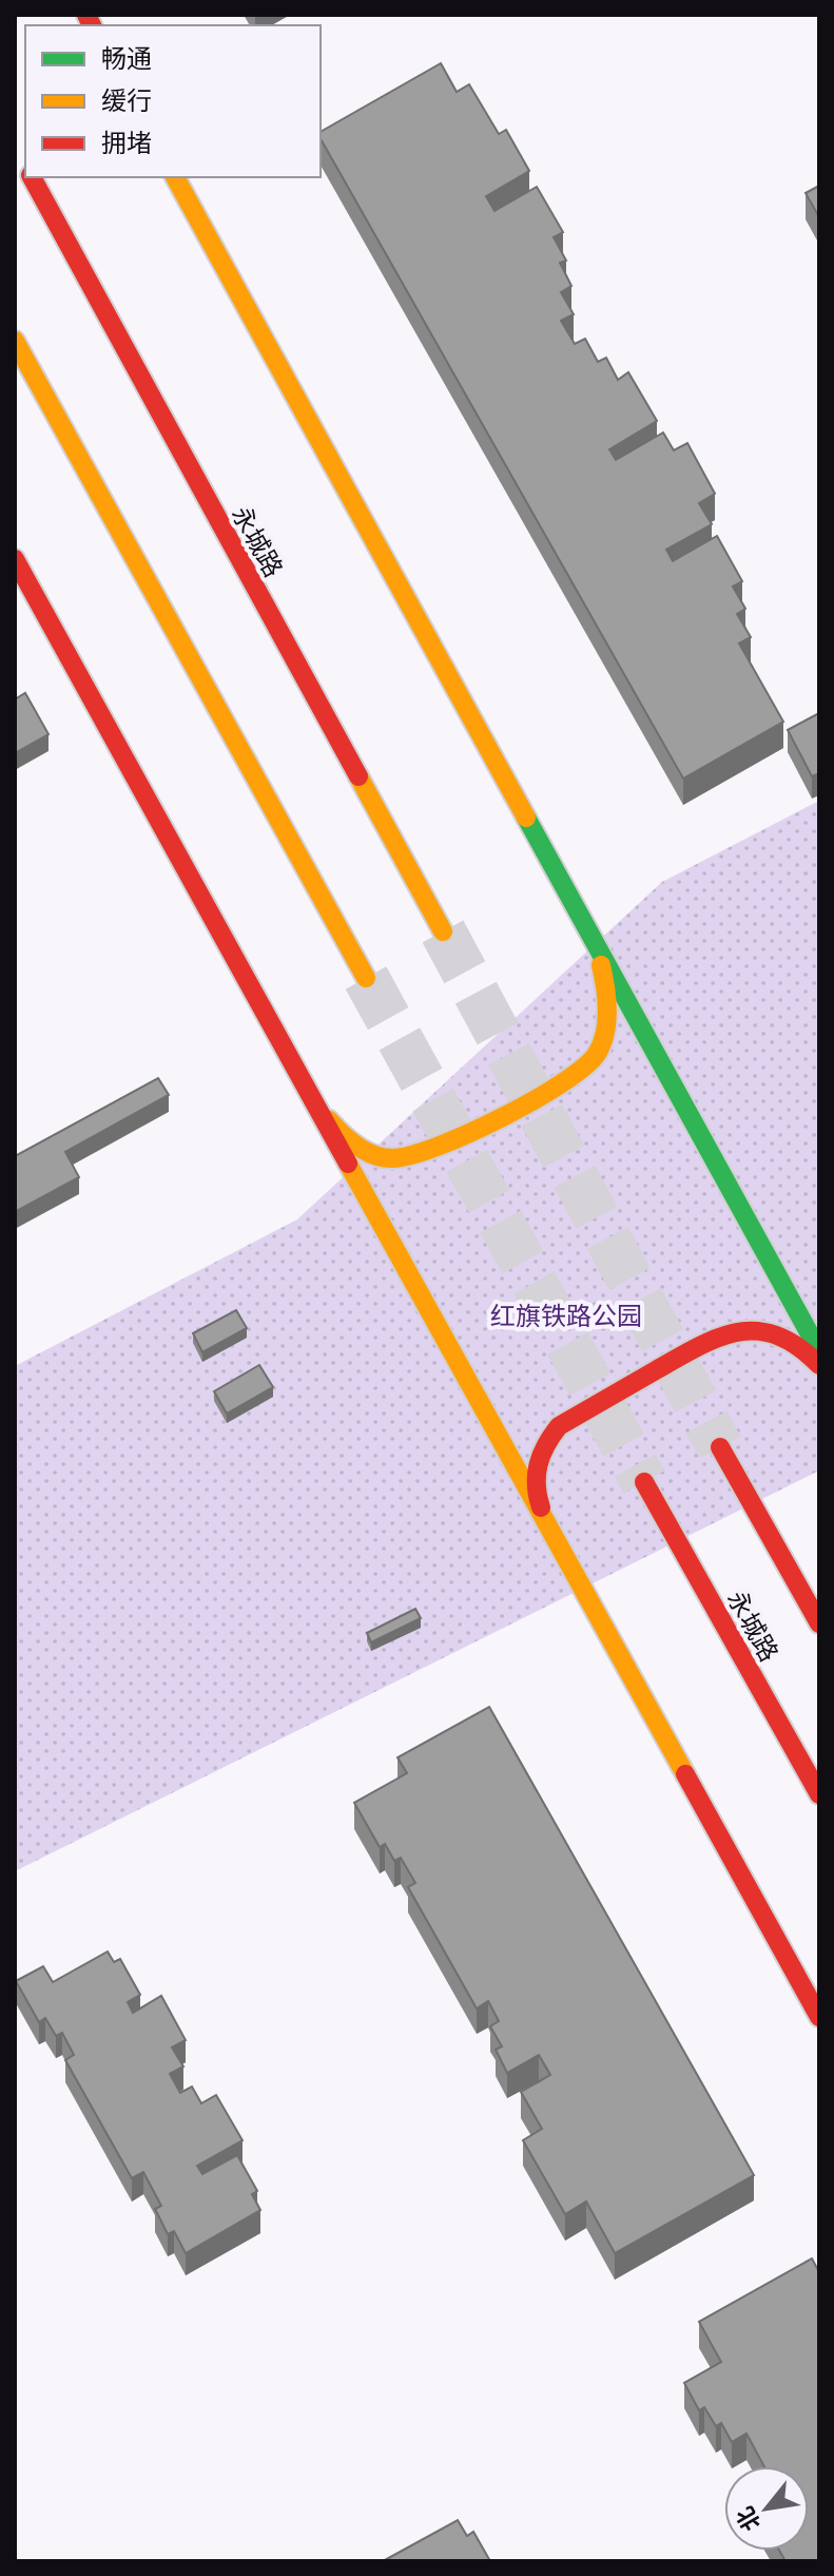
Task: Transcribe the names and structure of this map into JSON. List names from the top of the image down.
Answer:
{
  "streets": {
    "main road": ["永城路"]
  },
  "parks": ["红旗铁路公园"],
  "legend": ["畅通", "缓行", "拥堵"],
  "north": "bottom left"
}
